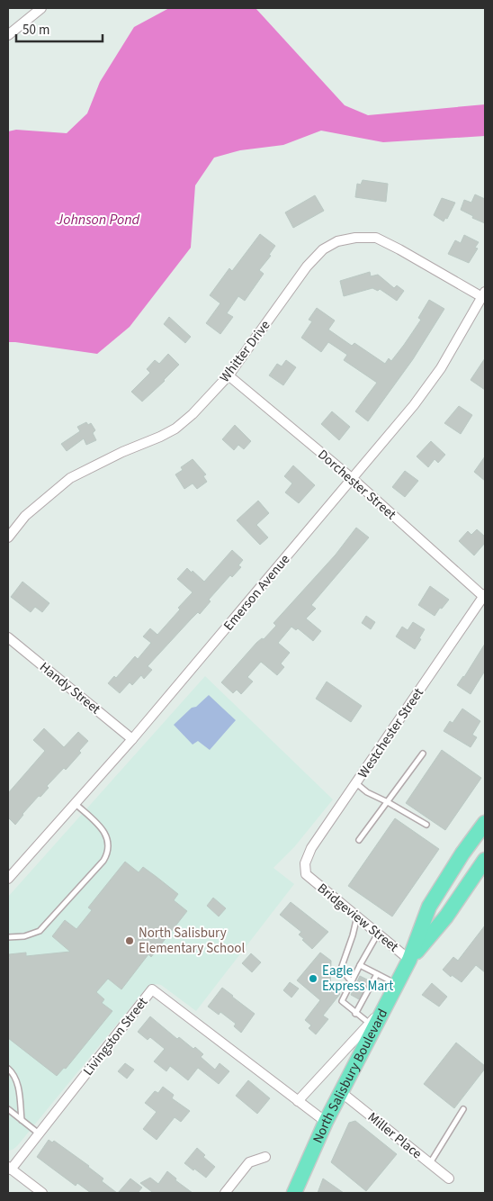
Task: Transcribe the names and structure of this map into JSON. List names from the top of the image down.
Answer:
{
  "streets": {
    "main road": ["North Salisbury Boulevard"],
    "street": [
      "Whitter Drive",
      "Dorchester Street",
      "Emerson Avenue",
      "Handy Street",
      "Westchester Street",
      "Bridgeview Street",
      "Livingston Street",
      "Miller Place"
    ]
  },
  "crossings": [
    ["Whitter Drive", "Dorchester Street"],
    ["Whitter Drive", "Emerson Avenue"],
    ["Dorchester Street", "Emerson Avenue"],
    ["Dorchester Street", "Westchester Street"],
    ["Emerson Avenue", "Handy Street"],
    ["Westchester Street", "Bridgeview Street"],
    ["Bridgeview Street", "North Salisbury Boulevard"],
    ["Livingston Street", "North Salisbury Boulevard"],
    ["North Salisbury Boulevard", "Miller Place"]
  ],
  "water": ["Johnson Pond"],
  "places": ["North Salisbury Elementary School", "Eagle Express Mart"],
  "scale_bar": "50 m"
}
